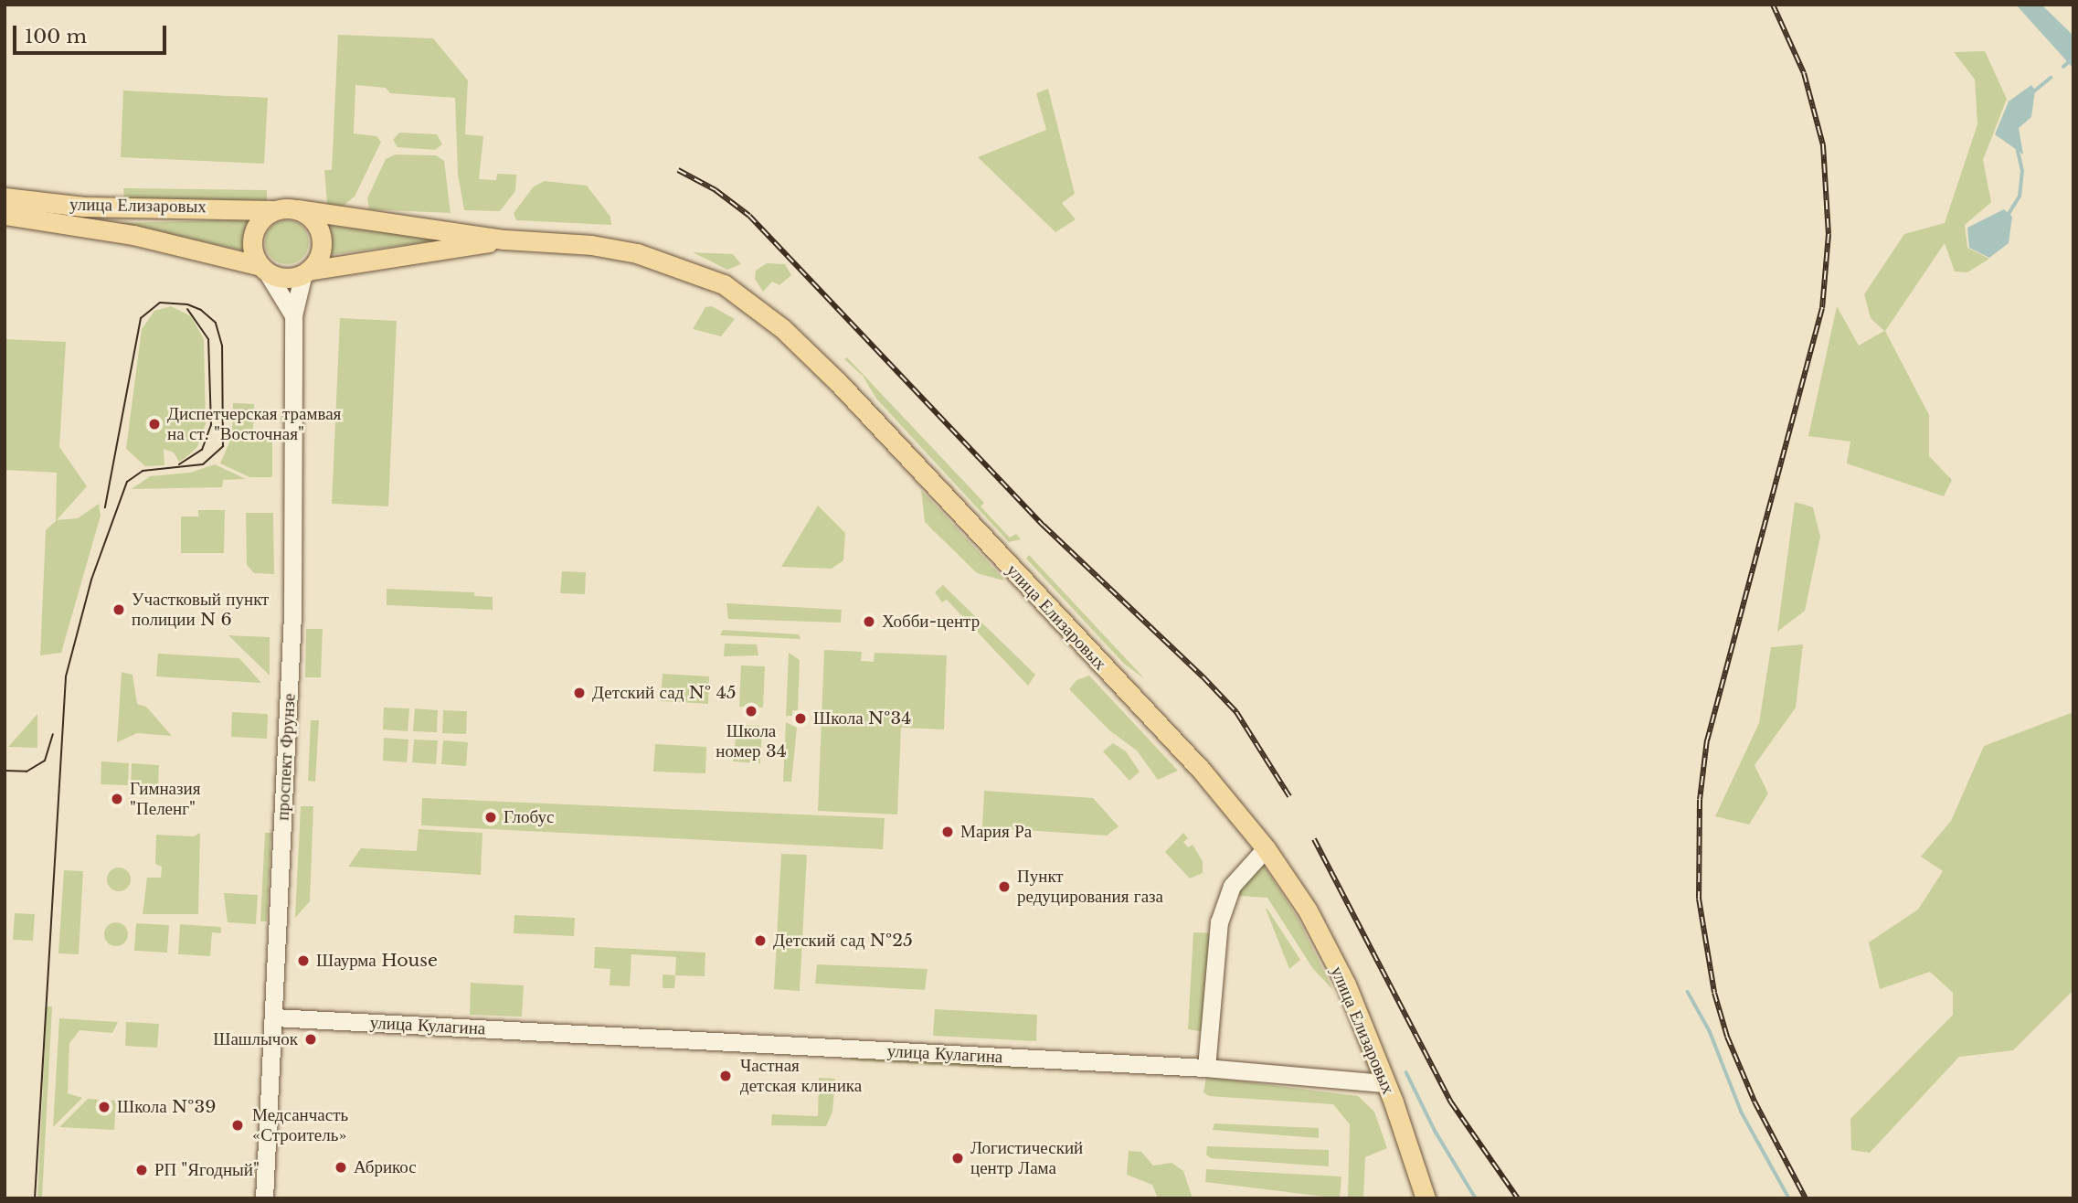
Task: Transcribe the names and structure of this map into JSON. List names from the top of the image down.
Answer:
{
  "streets": {
    "main road": ["улица Елизаровых"],
    "street": ["проспект Фрунзе", "улица Кулагина"]
  },
  "crossings": [
    ["улица Елизаровых", "проспект Фрунзе"],
    ["улица Елизаровых", "улица Кулагина"],
    ["проспект Фрунзе", "улица Кулагина"]
  ],
  "places": [
    "Диспетчерская трамвая на ст. \"Восточная\"",
    "Участковый пункт полиции N 6",
    "Хобби-центр",
    "Детский сад № 45",
    "Школа номер 34",
    "Школа №34",
    "Гимназия \"Пеленг\"",
    "Глобус",
    "Мария Ра",
    "Пункт редуцирования газа",
    "Детский сад №25",
    "Шаурма House",
    "Шашлычок",
    "Частная детская клиника",
    "Школа №39",
    "Медсанчасть «Строитель»",
    "Логистический центр Лама",
    "Абрикос",
    "РП \"Ягодный\""
  ],
  "scale_bar": "100 m"
}
